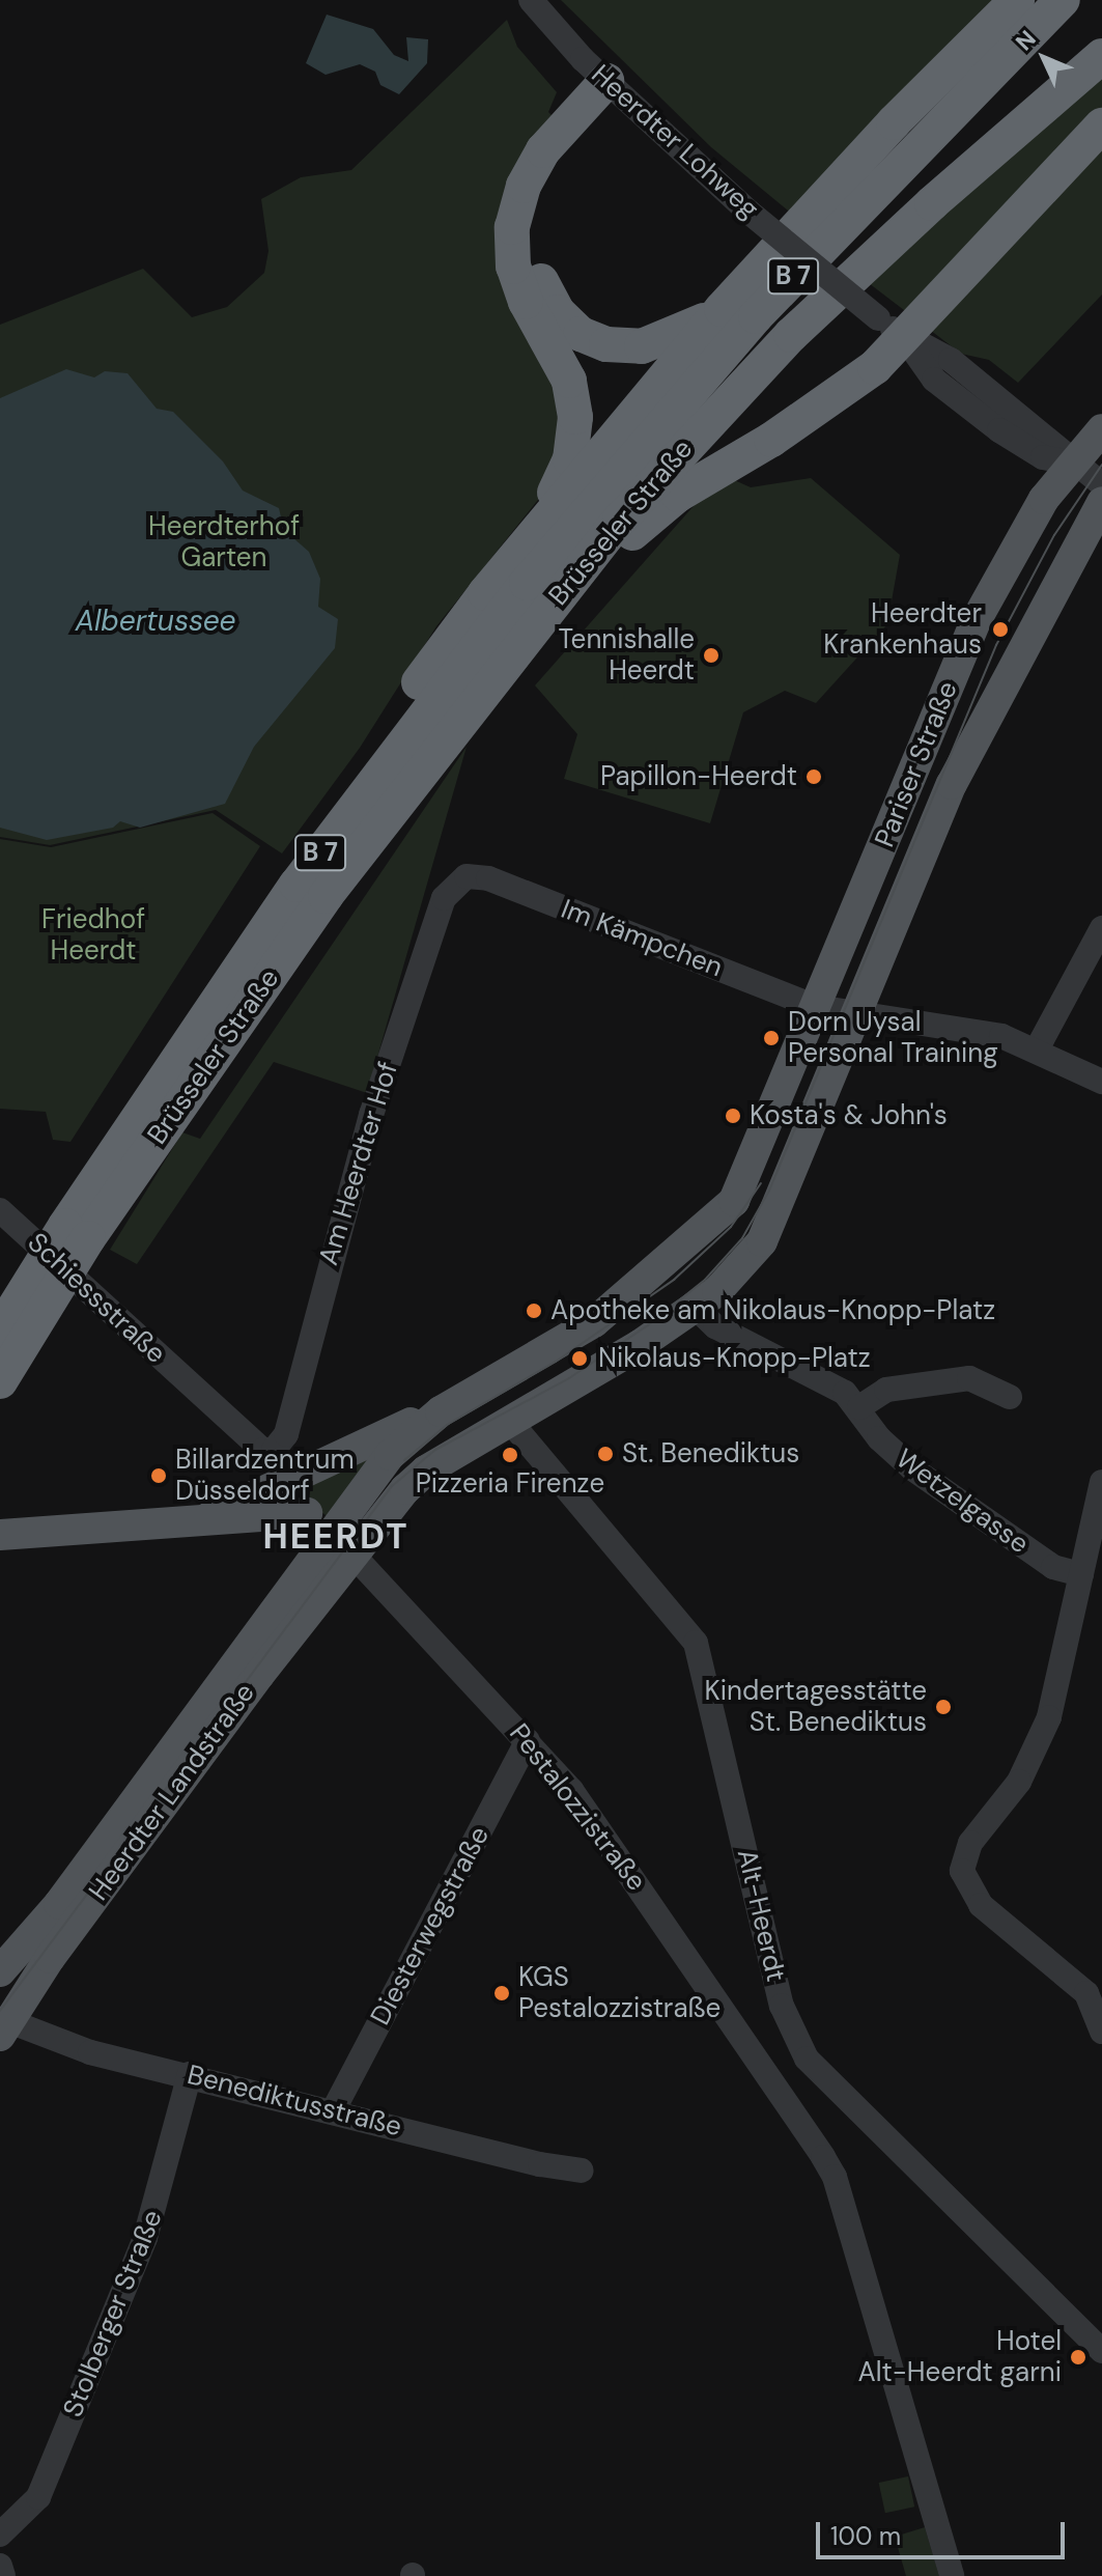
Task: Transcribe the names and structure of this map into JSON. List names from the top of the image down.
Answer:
{
  "streets": {
    "highway": ["B 7", "Brüsseler Straße"],
    "main road": ["Pariser Straße", "Heerdter Landstraße"],
    "street": [
      "Heerdter Lohweg",
      "Im Kämpchen",
      "Am Heerdter Hof",
      "Schiessstraße",
      "Wetzelgasse",
      "Pestalozzistraße",
      "Alt-Heerdt",
      "Diesterwegstraße",
      "Benediktusstraße",
      "Stolberger Straße"
    ]
  },
  "crossings": [
    ["Heerdter Lohweg", "Pariser Straße"],
    ["B 7", "Brüsseler Straße"],
    ["Pariser Straße", "Im Kämpchen"],
    ["Im Kämpchen", "Am Heerdter Hof"],
    ["Am Heerdter Hof", "Schiessstraße"],
    ["Am Heerdter Hof", "Heerdter Landstraße"],
    ["Schiessstraße", "Heerdter Landstraße"],
    ["Heerdter Landstraße", "Pestalozzistraße"],
    ["Heerdter Landstraße", "Benediktusstraße"],
    ["Pestalozzistraße", "Diesterwegstraße"],
    ["Diesterwegstraße", "Benediktusstraße"],
    ["Benediktusstraße", "Stolberger Straße"]
  ],
  "districts": ["HEERDT"],
  "water": ["Albertussee"],
  "parks": ["Heerdterhof Garten", "Friedhof Heerdt"],
  "places": [
    "Heerdter Krankenhaus",
    "Tennishalle Heerdt",
    "Papillon-Heerdt",
    "Dorn Uysal Personal Training",
    "Kosta's & John's",
    "Apotheke am Nikolaus-Knopp-Platz",
    "Nikolaus-Knopp-Platz",
    "St. Benediktus",
    "Pizzeria Firenze",
    "Billardzentrum Düsseldorf",
    "Kindertagesstätte St. Benediktus",
    "KGS Pestalozzistraße",
    "Hotel Alt-Heerdt garni"
  ],
  "scale_bar": "100 m",
  "north": "top left"
}
